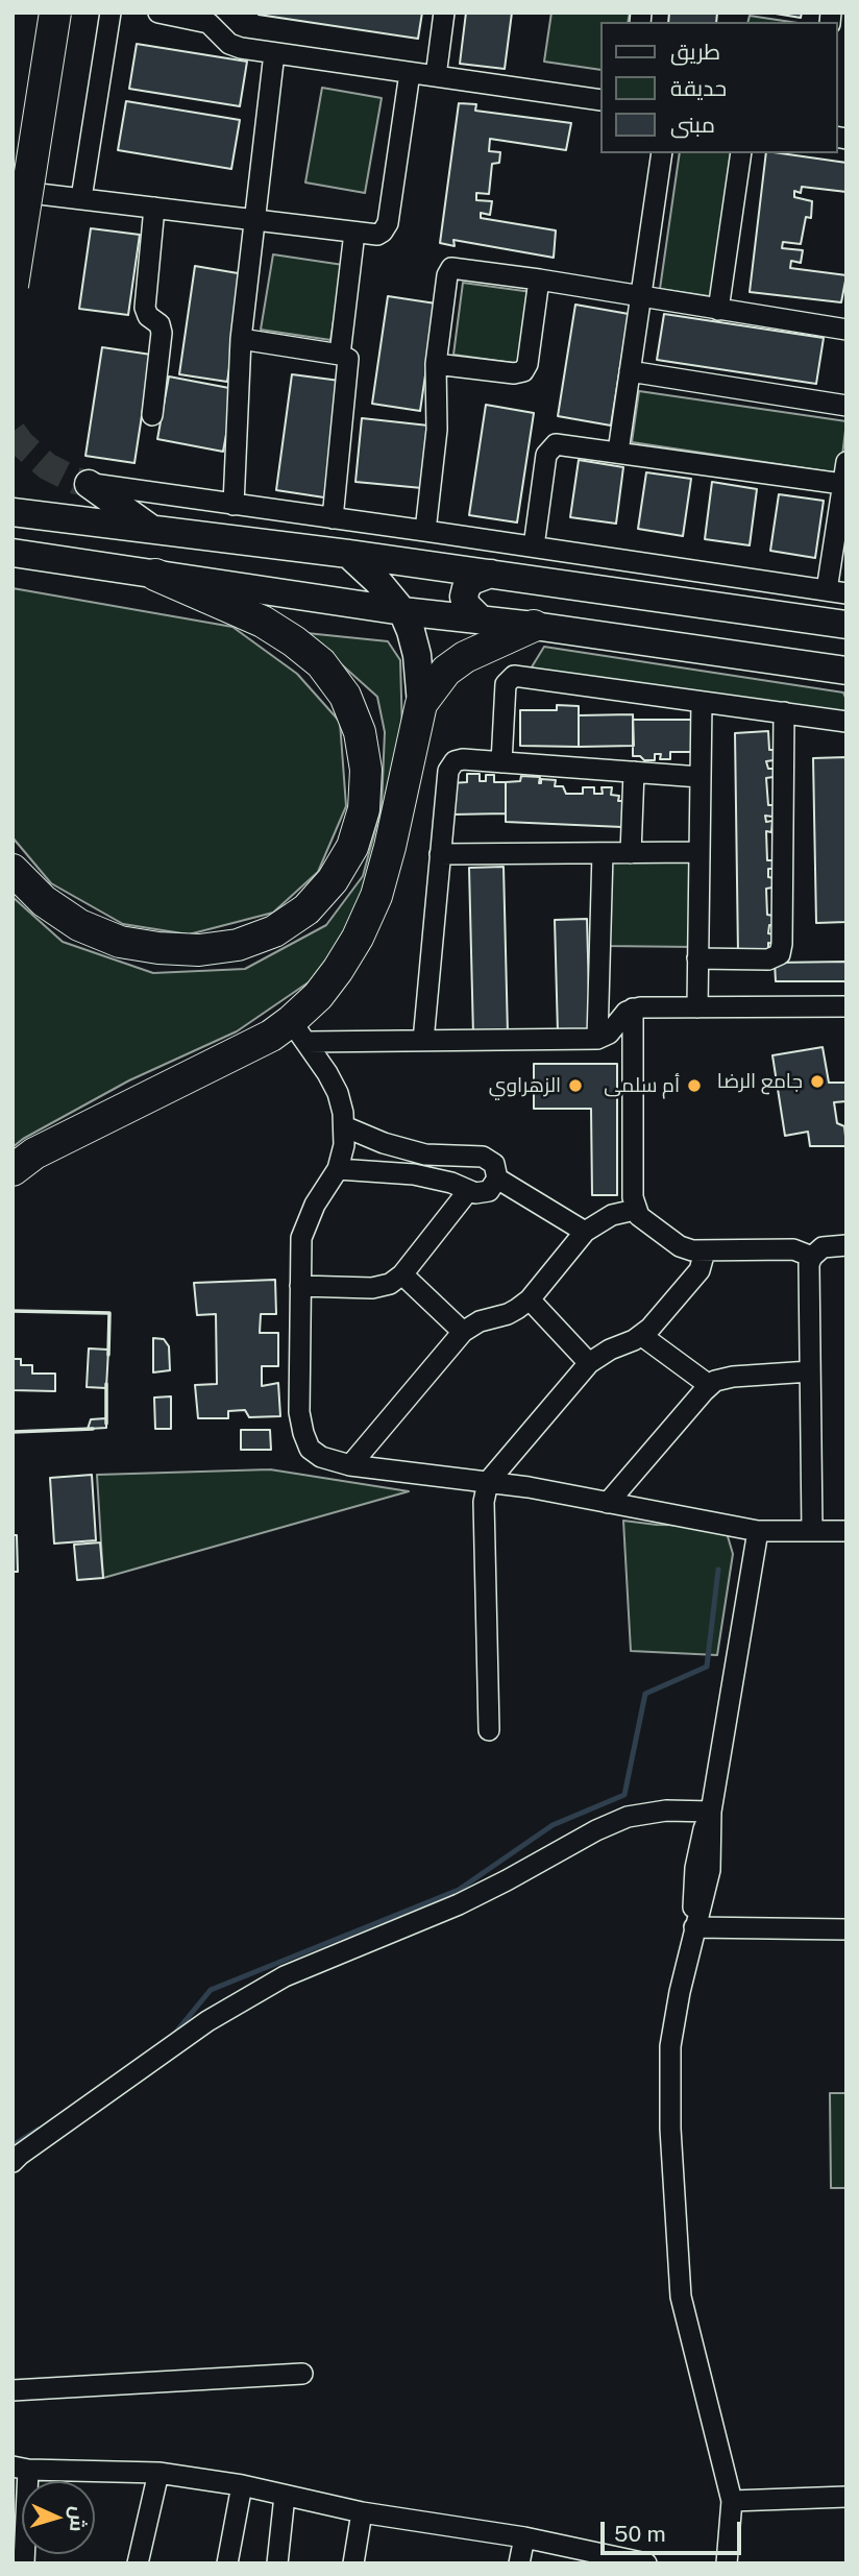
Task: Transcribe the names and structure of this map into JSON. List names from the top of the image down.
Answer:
{
  "places": ["جامع الرضا", "الزهراوي", "أم سلمى"],
  "legend": ["طريق", "حديقة", "مبنى"],
  "scale_bar": "50 m",
  "north": "right"
}
